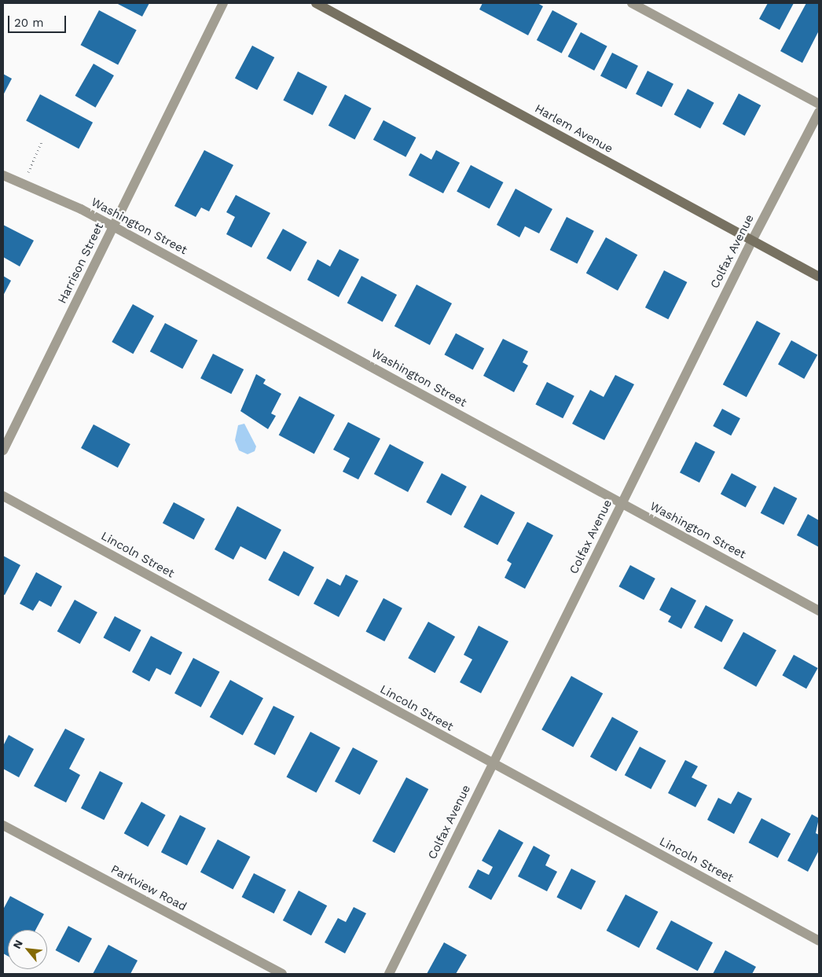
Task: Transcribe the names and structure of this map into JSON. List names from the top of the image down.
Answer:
{
  "streets": {
    "main road": ["Harlem Avenue"],
    "street": [
      "Washington Street",
      "Colfax Avenue",
      "Harrison Street",
      "Lincoln Street",
      "Parkview Road"
    ]
  },
  "crossings": [
    ["Harlem Avenue", "Colfax Avenue"],
    ["Washington Street", "Colfax Avenue"],
    ["Washington Street", "Harrison Street"],
    ["Colfax Avenue", "Lincoln Street"]
  ],
  "scale_bar": "20 m",
  "north": "top left"
}
